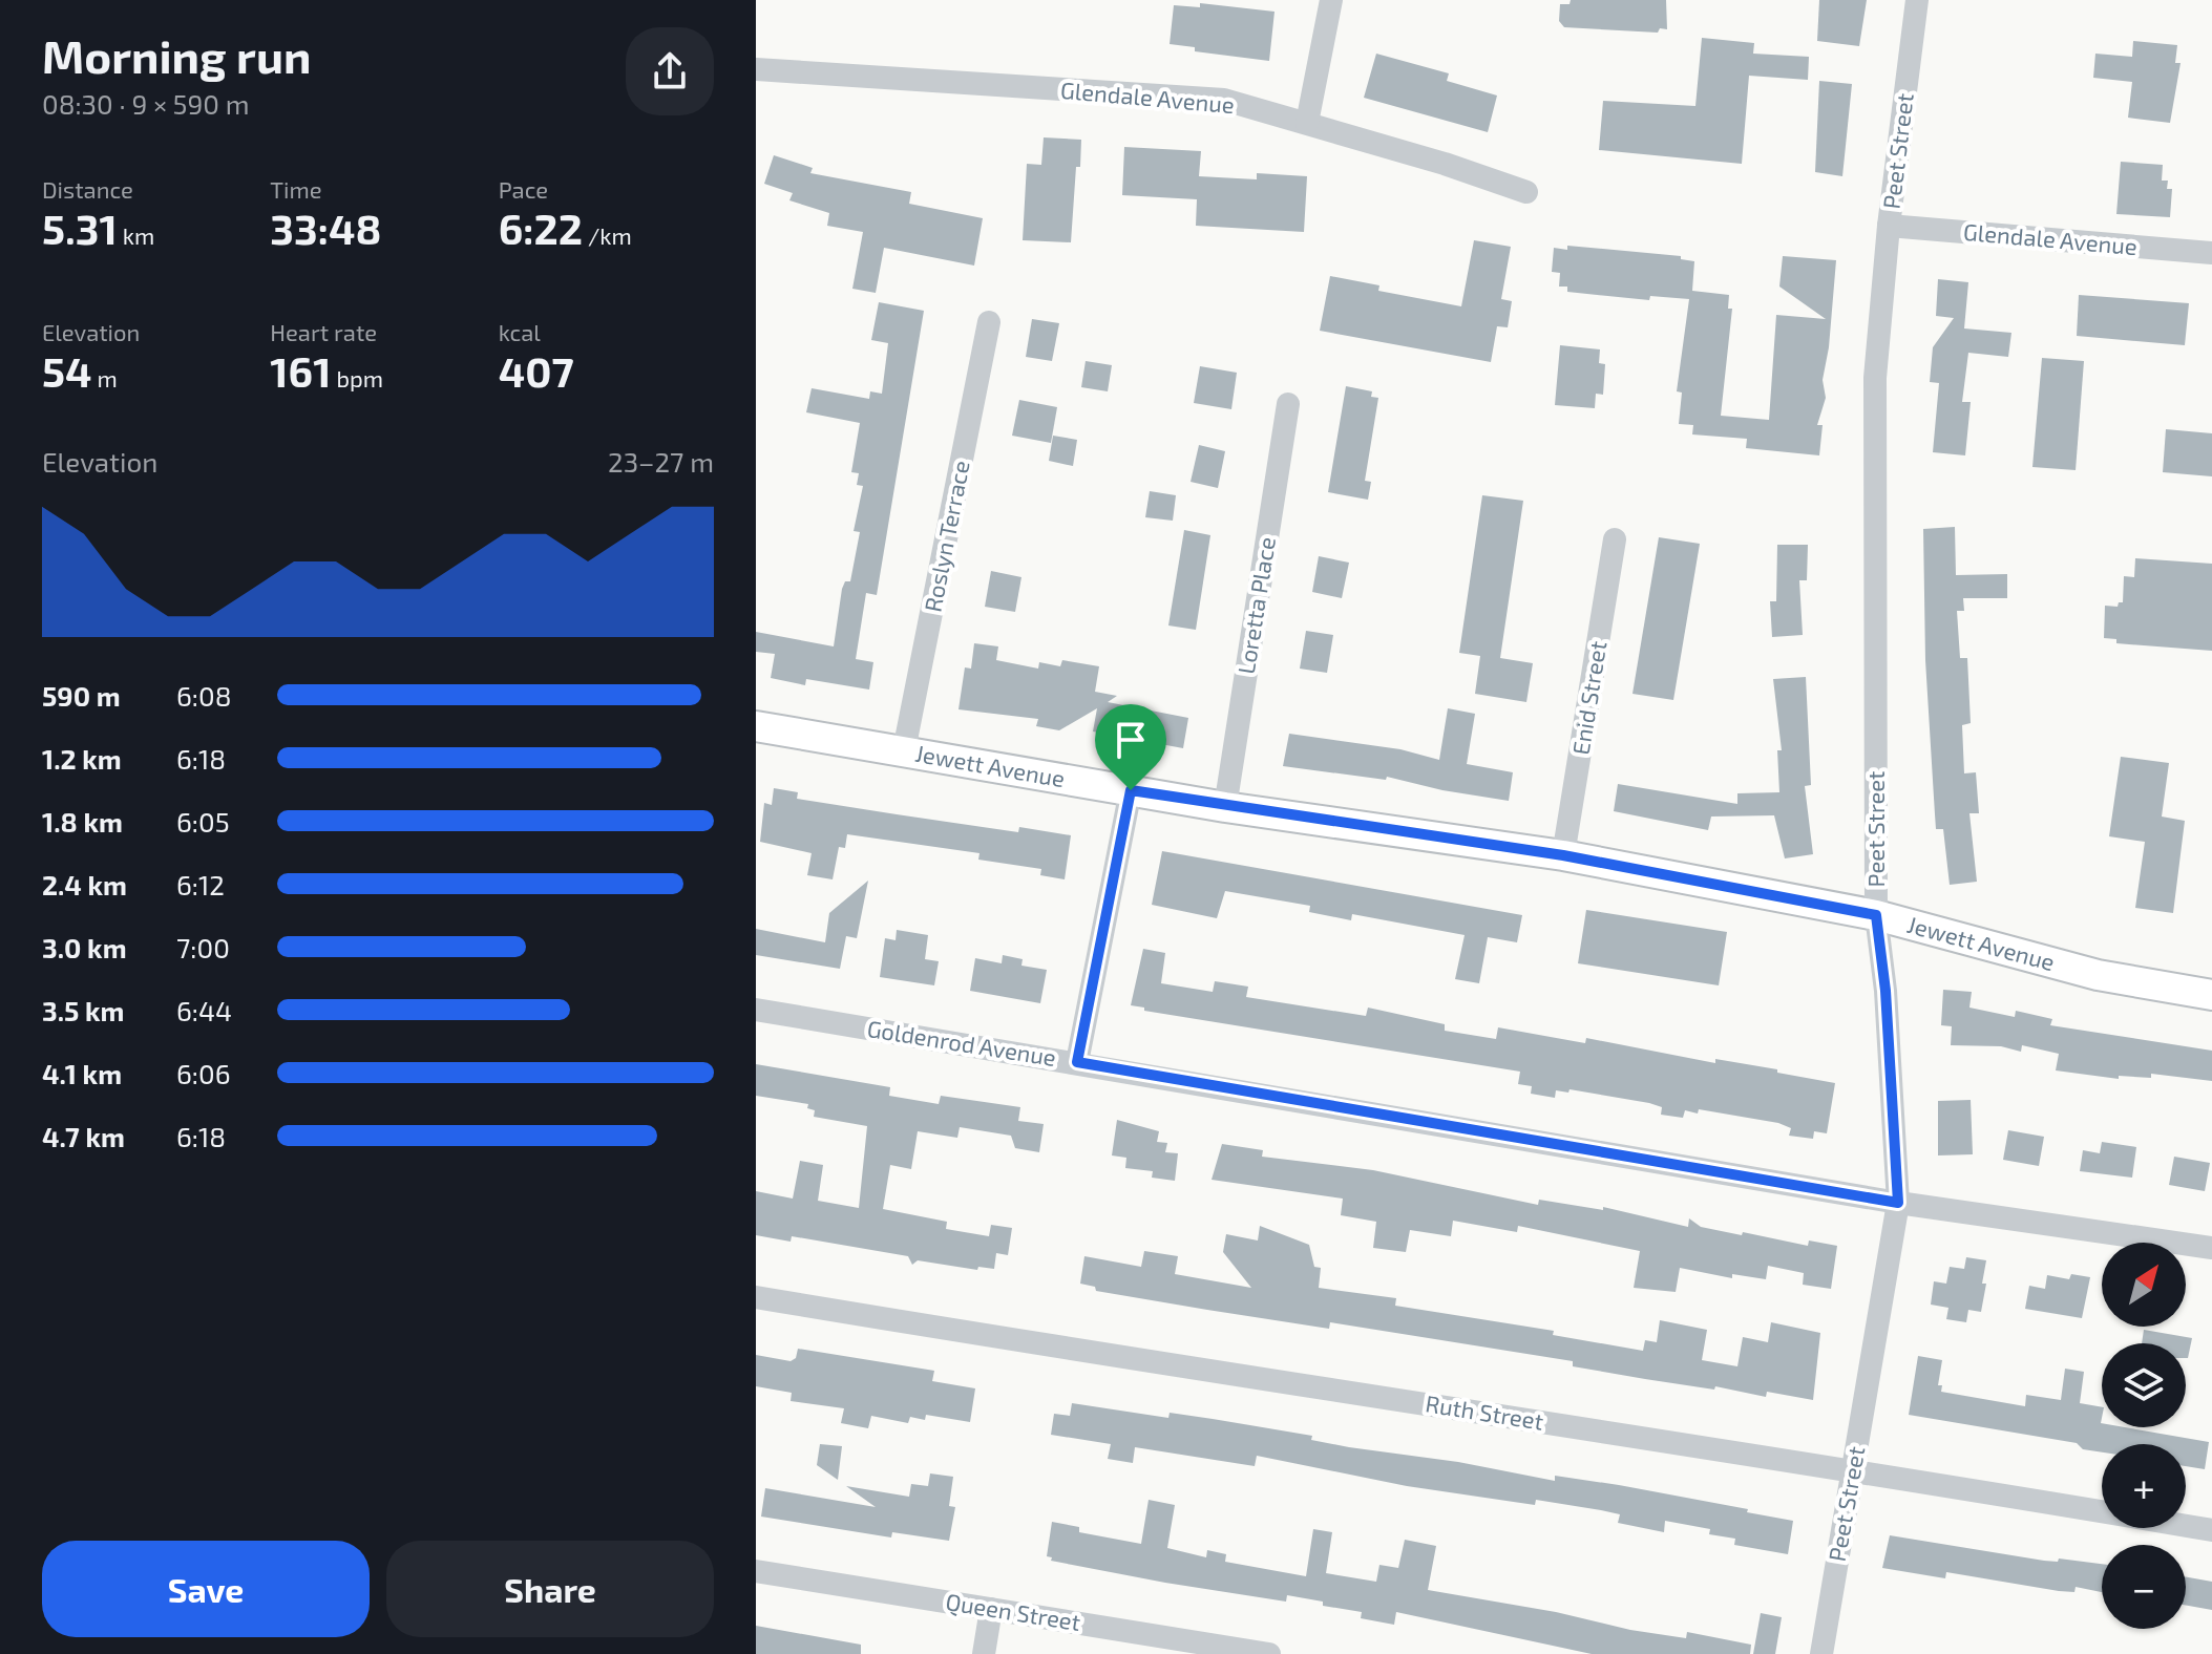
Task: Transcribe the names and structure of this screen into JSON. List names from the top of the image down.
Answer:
{
  "streets": {
    "main road": ["Jewett Avenue"],
    "street": [
      "Glendale Avenue",
      "Peet Street",
      "Roslyn Terrace",
      "Loretta Place",
      "Enid Street",
      "Goldenrod Avenue",
      "Ruth Street",
      "Queen Street"
    ]
  },
  "crossings": [
    ["Glendale Avenue", "Peet Street"],
    ["Peet Street", "Jewett Avenue"],
    ["Peet Street", "Goldenrod Avenue"],
    ["Peet Street", "Ruth Street"],
    ["Roslyn Terrace", "Jewett Avenue"],
    ["Loretta Place", "Jewett Avenue"],
    ["Enid Street", "Jewett Avenue"]
  ],
  "north": "top right",
  "page": {
    "heading": ["Morning run", "08:30 · 9 × 590 m"],
    "stats": [
      ["Distance", "5.31 km"],
      ["Time", "33:48"],
      ["Pace", "6:22 /km"],
      ["Elevation", "54 m"],
      ["Heart rate", "161 bpm"],
      ["kcal", "407"]
    ],
    "chart": ["Elevation", "23–27 m"],
    "list": [
      {
        "name": "590 m",
        "note": "6:08"
      },
      {
        "name": "1.2 km",
        "note": "6:18"
      },
      {
        "name": "1.8 km",
        "note": "6:05"
      },
      {
        "name": "2.4 km",
        "note": "6:12"
      },
      {
        "name": "3.0 km",
        "note": "7:00"
      },
      {
        "name": "3.5 km",
        "note": "6:44"
      },
      {
        "name": "4.1 km",
        "note": "6:06"
      },
      {
        "name": "4.7 km",
        "note": "6:18"
      }
    ],
    "map_buttons": ["+", "−"],
    "buttons": ["Save", "Share"]
  }
}
